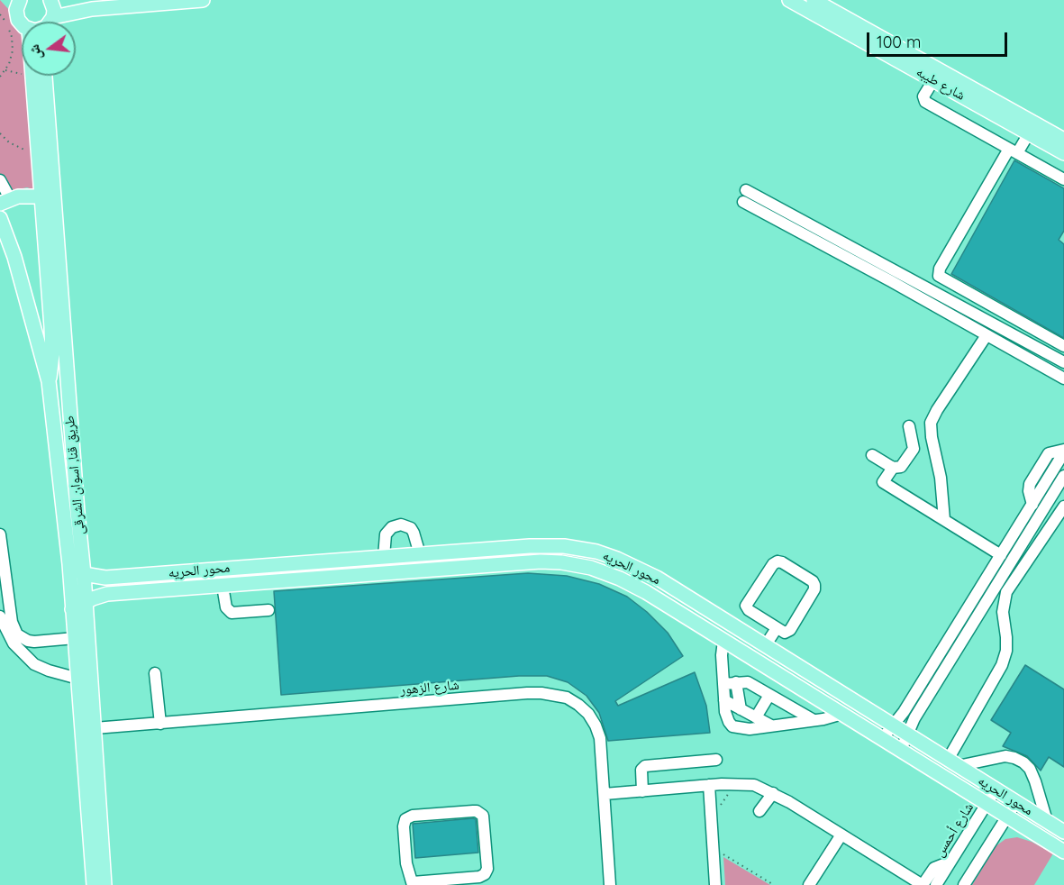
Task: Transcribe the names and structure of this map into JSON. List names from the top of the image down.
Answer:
{
  "streets": {
    "main road": ["شارع طيبه", "طريق قنا, اسوان الشرقى", "محور الحريه"],
    "street": ["شارع الزهور", "شارع أحمس"]
  },
  "crossings": [
    ["طريق قنا, اسوان الشرقى", "محور الحريه"],
    ["طريق قنا, اسوان الشرقى", "شارع الزهور"],
    ["محور الحريه", "شارع أحمس"]
  ],
  "scale_bar": "100 m",
  "north": "left"
}
